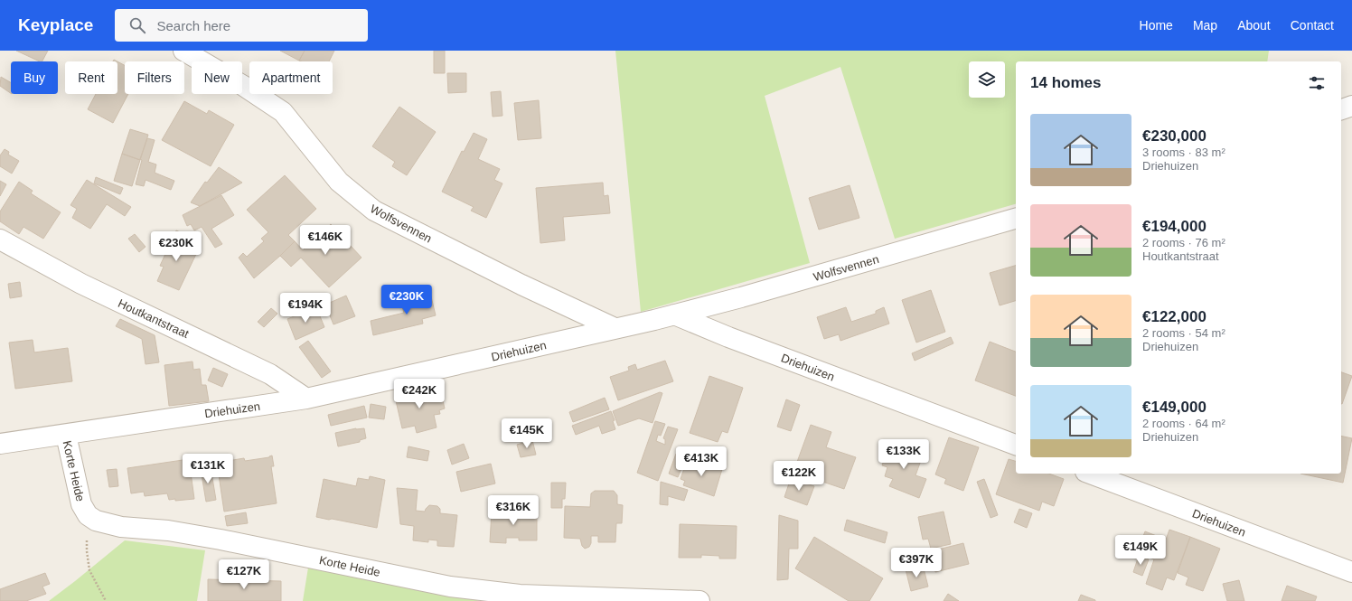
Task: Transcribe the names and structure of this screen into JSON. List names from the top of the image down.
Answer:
{
  "streets": {
    "street": [
      "Wolfsvennen",
      "Houtkantstraat",
      "Driehuizen",
      "Korte Heide"
    ]
  },
  "crossings": [
    ["Wolfsvennen", "Driehuizen"],
    ["Houtkantstraat", "Driehuizen"],
    ["Driehuizen", "Korte Heide"]
  ],
  "page": {
    "header": "Keyplace",
    "search": "Search here",
    "nav": [
      "Home",
      "Map",
      "About",
      "Contact"
    ],
    "chip": [
      "Buy",
      "Rent",
      "Filters",
      "New",
      "Apartment"
    ],
    "heading": "14 homes",
    "list": [
      {
        "name": "€230,000",
        "note": "3 rooms · 83 m² · Driehuizen"
      },
      {
        "name": "€194,000",
        "note": "2 rooms · 76 m² · Houtkantstraat"
      },
      {
        "name": "€122,000",
        "note": "2 rooms · 54 m² · Driehuizen"
      },
      {
        "name": "€149,000",
        "note": "2 rooms · 64 m² · Driehuizen"
      }
    ],
    "price": [
      "€146K",
      "€230K",
      "€230K",
      "€194K",
      "€242K",
      "€145K",
      "€133K",
      "€413K",
      "€131K",
      "€122K",
      "€316K",
      "€149K",
      "€397K",
      "€127K"
    ]
  }
}
